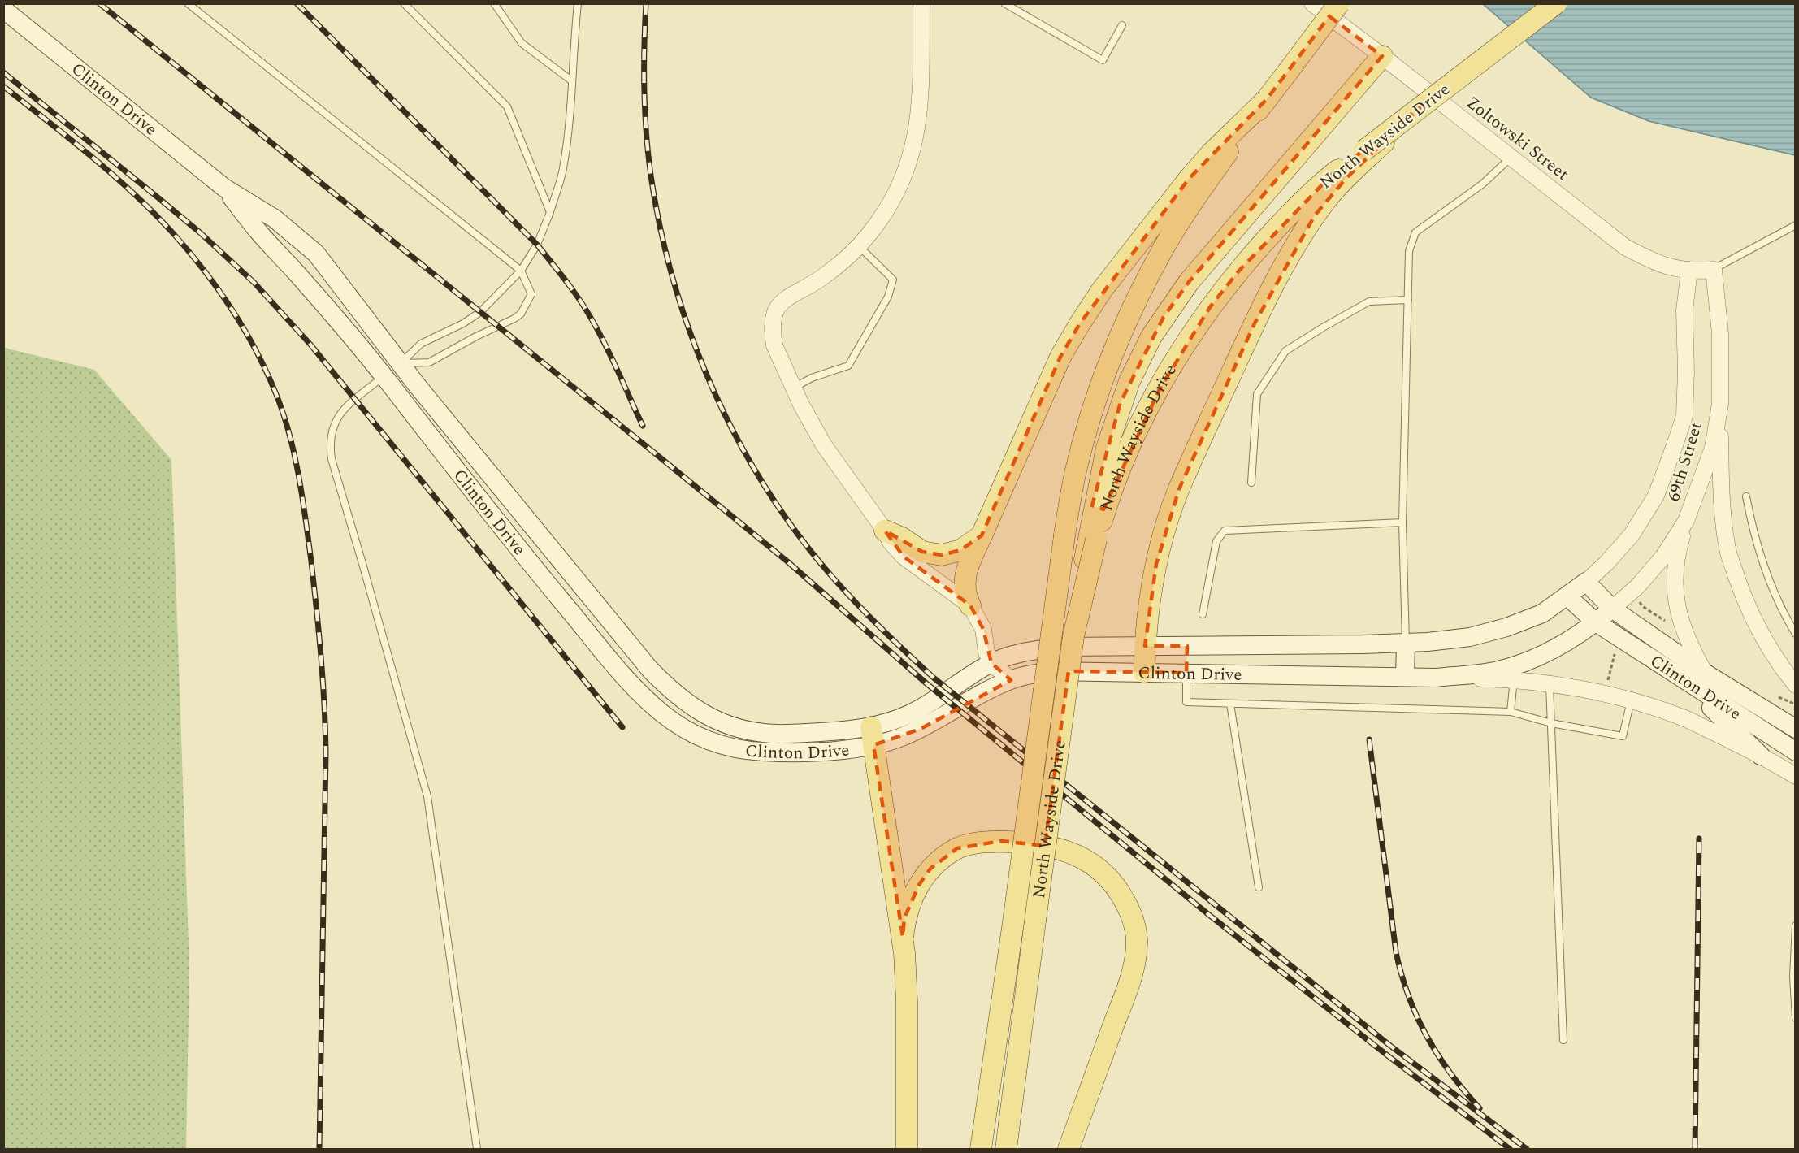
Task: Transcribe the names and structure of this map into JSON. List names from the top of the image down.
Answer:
{
  "streets": {
    "main road": ["Clinton Drive", "North Wayside Drive"],
    "street": ["Zoltowski Street", "69th Street"]
  },
  "crossings": [
    ["Clinton Drive", "69th Street"],
    ["Zoltowski Street", "69th Street"]
  ]
}
